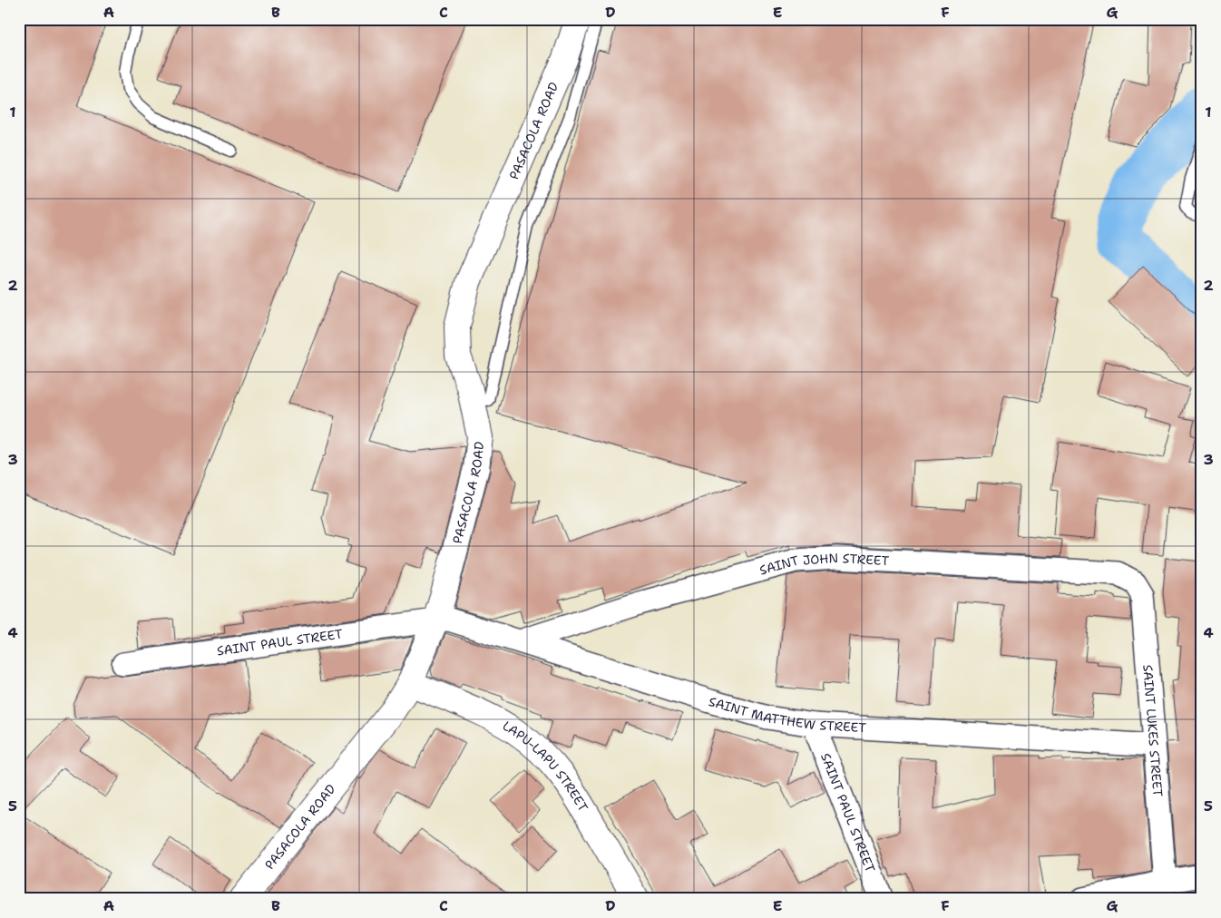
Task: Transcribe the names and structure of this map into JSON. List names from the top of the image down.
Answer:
{
  "streets": {
    "street": [
      "PASACOLA ROAD",
      "SAINT JOHN STREET",
      "SAINT PAUL STREET",
      "SAINT MATTHEW STREET",
      "SAINT LUKES STREET",
      "LAPU-LAPU STREET"
    ]
  },
  "crossings": [
    ["PASACOLA ROAD", "SAINT PAUL STREET"],
    ["PASACOLA ROAD", "SAINT MATTHEW STREET"],
    ["PASACOLA ROAD", "LAPU-LAPU STREET"],
    ["SAINT JOHN STREET", "SAINT MATTHEW STREET"],
    ["SAINT JOHN STREET", "SAINT LUKES STREET"],
    ["SAINT PAUL STREET", "SAINT MATTHEW STREET"],
    ["SAINT MATTHEW STREET", "SAINT LUKES STREET"]
  ],
  "grid": {
    "columns": [
      "A",
      "B",
      "C",
      "D",
      "E",
      "F",
      "G"
    ],
    "rows": [
      "1",
      "2",
      "3",
      "4",
      "5"
    ]
  }
}
